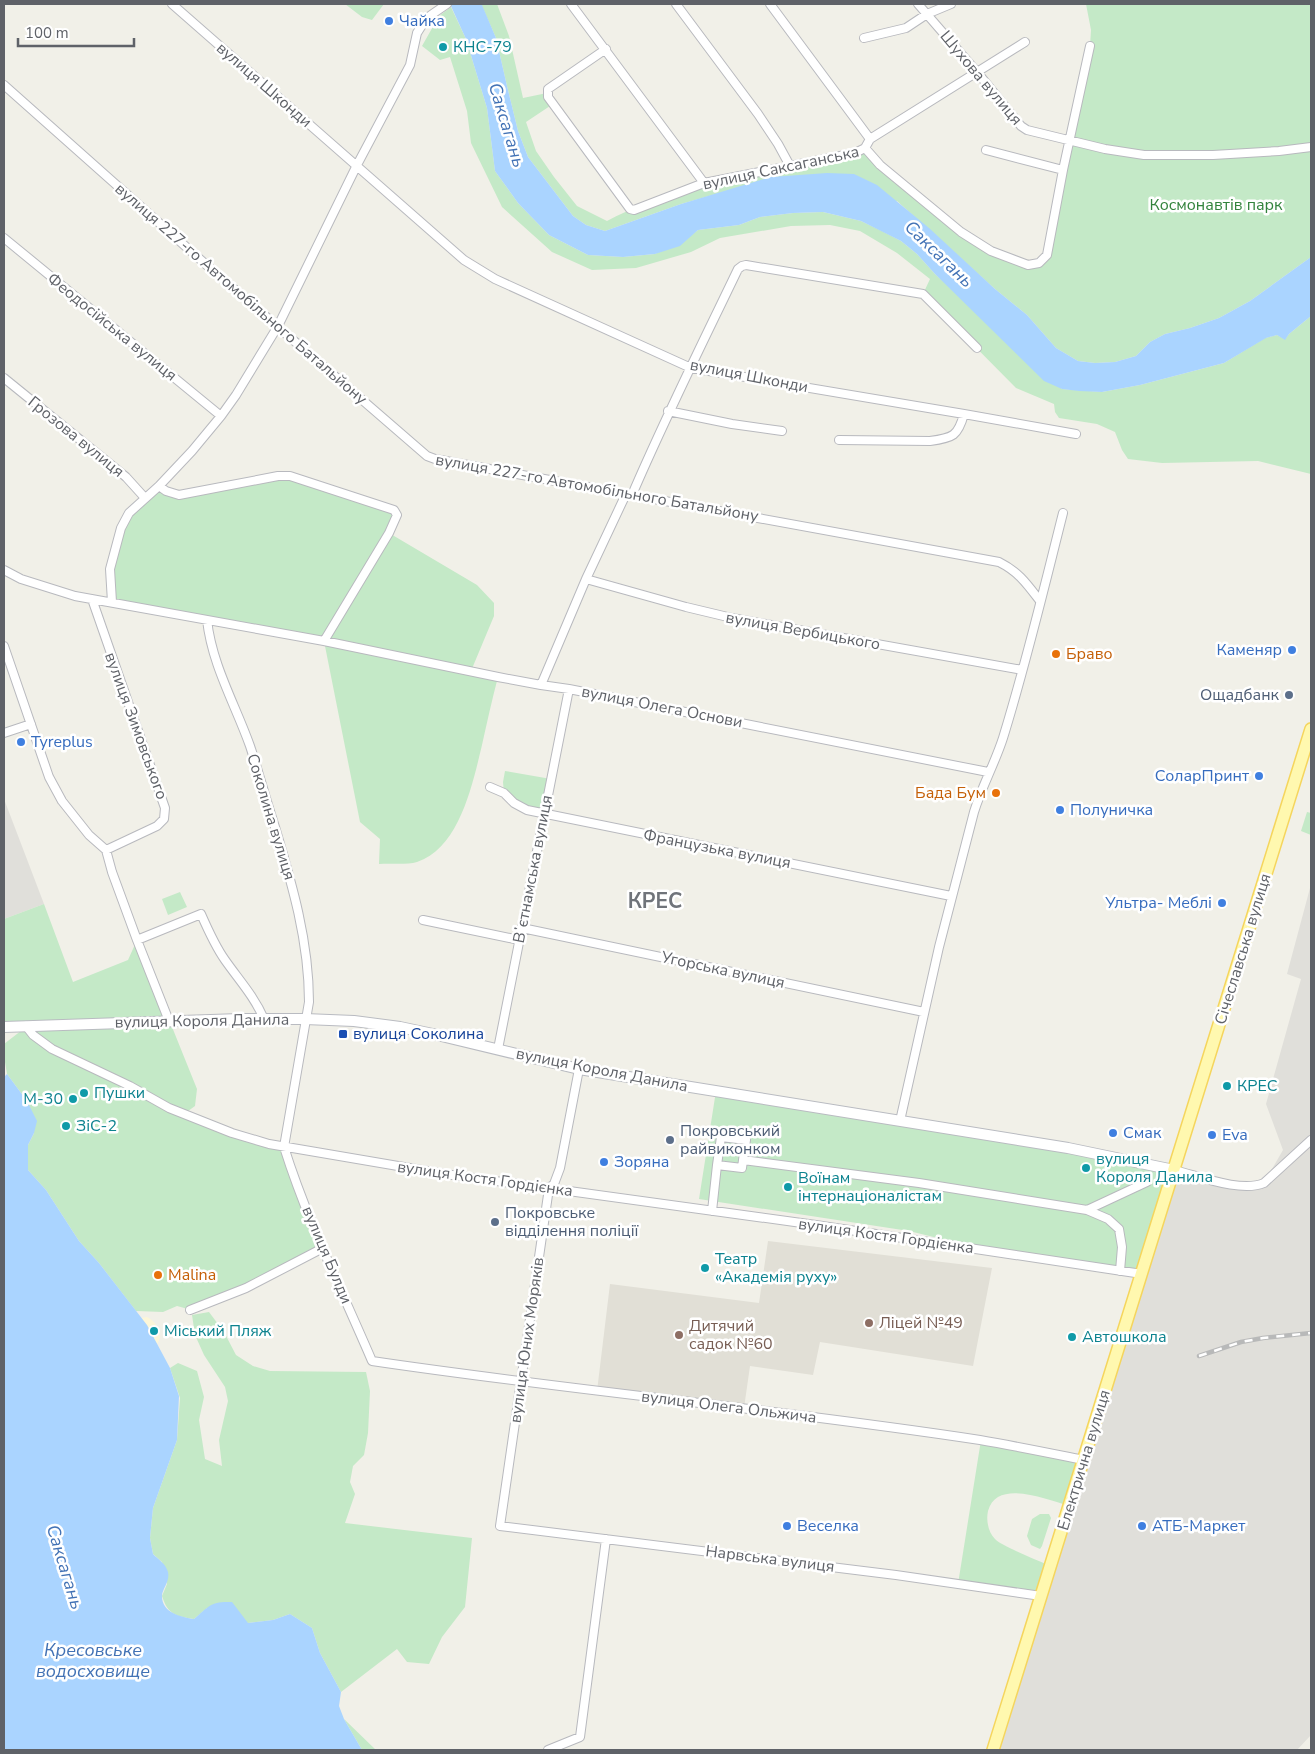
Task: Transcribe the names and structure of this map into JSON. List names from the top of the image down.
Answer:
{
  "streets": {
    "main road": ["Січеславська вулиця", "вулиця Короля Данила", "Електрична вулиця"],
    "street": [
      "Шухова вулиця",
      "вулиця Шконди",
      "вулиця Саксаганська",
      "вулиця 227-го Автомобільного Батальйону",
      "Феодосійська вулиця",
      "Грозова вулиця",
      "вулиця Вербицького",
      "вулиця Олега Основи",
      "вулиця Зимовського",
      "Соколина вулиця",
      "Французька вулиця",
      "Вʼєтнамська вулиця",
      "Угорська вулиця",
      "вулиця Костя Гордієнка",
      "вулиця Булди",
      "вулиця Юних Моряків",
      "вулиця Олега Ольжича",
      "Нарвська вулиця"
    ]
  },
  "crossings": [
    ["Шухова вулиця", "вулиця Саксаганська"],
    ["вулиця Олега Основи", "вулиця Зимовського"],
    ["вулиця Олега Основи", "Соколина вулиця"],
    ["вулиця Олега Основи", "Вʼєтнамська вулиця"],
    ["Соколина вулиця", "вулиця Короля Данила"],
    ["Соколина вулиця", "вулиця Костя Гордієнка"],
    ["Соколина вулиця", "вулиця Булди"],
    ["Французька вулиця", "Вʼєтнамська вулиця"],
    ["Вʼєтнамська вулиця", "Угорська вулиця"],
    ["Вʼєтнамська вулиця", "вулиця Короля Данила"],
    ["Січеславська вулиця", "вулиця Короля Данила"],
    ["Січеславська вулиця", "Електрична вулиця"],
    ["вулиця Короля Данила", "вулиця Костя Гордієнка"],
    ["вулиця Короля Данила", "вулиця Юних Моряків"],
    ["вулиця Короля Данила", "Електрична вулиця"],
    ["вулиця Костя Гордієнка", "вулиця Булди"],
    ["вулиця Костя Гордієнка", "вулиця Юних Моряків"],
    ["вулиця Костя Гордієнка", "Електрична вулиця"],
    ["вулиця Булди", "вулиця Олега Ольжича"],
    ["вулиця Юних Моряків", "вулиця Олега Ольжича"],
    ["вулиця Юних Моряків", "Нарвська вулиця"],
    ["вулиця Олега Ольжича", "Електрична вулиця"],
    ["Електрична вулиця", "Нарвська вулиця"]
  ],
  "districts": ["КРЕС"],
  "water": ["Саксагань", "Кресовське водосховище"],
  "parks": ["Космонавтів парк"],
  "places": {
    "other": [
      "Чайка",
      "КНС-79",
      "Каменяр",
      "Браво",
      "Ощадбанк",
      "Tyreplus",
      "СоларПринт",
      "Бада Бум",
      "Полуничка",
      "Ультра- Меблі",
      "КРЕС",
      "Пушки",
      "М-30",
      "ЗіС-2",
      "Смак",
      "Eva",
      "Покровський райвиконком",
      "Зоряна",
      "вулиця Короля Данила",
      "Воїнам інтернаціоналістам",
      "Покровське відділення поліції",
      "Театр «Академія руху»",
      "Malina",
      "Ліцей №49",
      "Міський Пляж",
      "Дитячий садок №60",
      "Автошкола",
      "Веселка",
      "АТБ-Маркет"
    ],
    "transit": ["вулиця Соколина"]
  },
  "scale_bar": "100 m"
}
